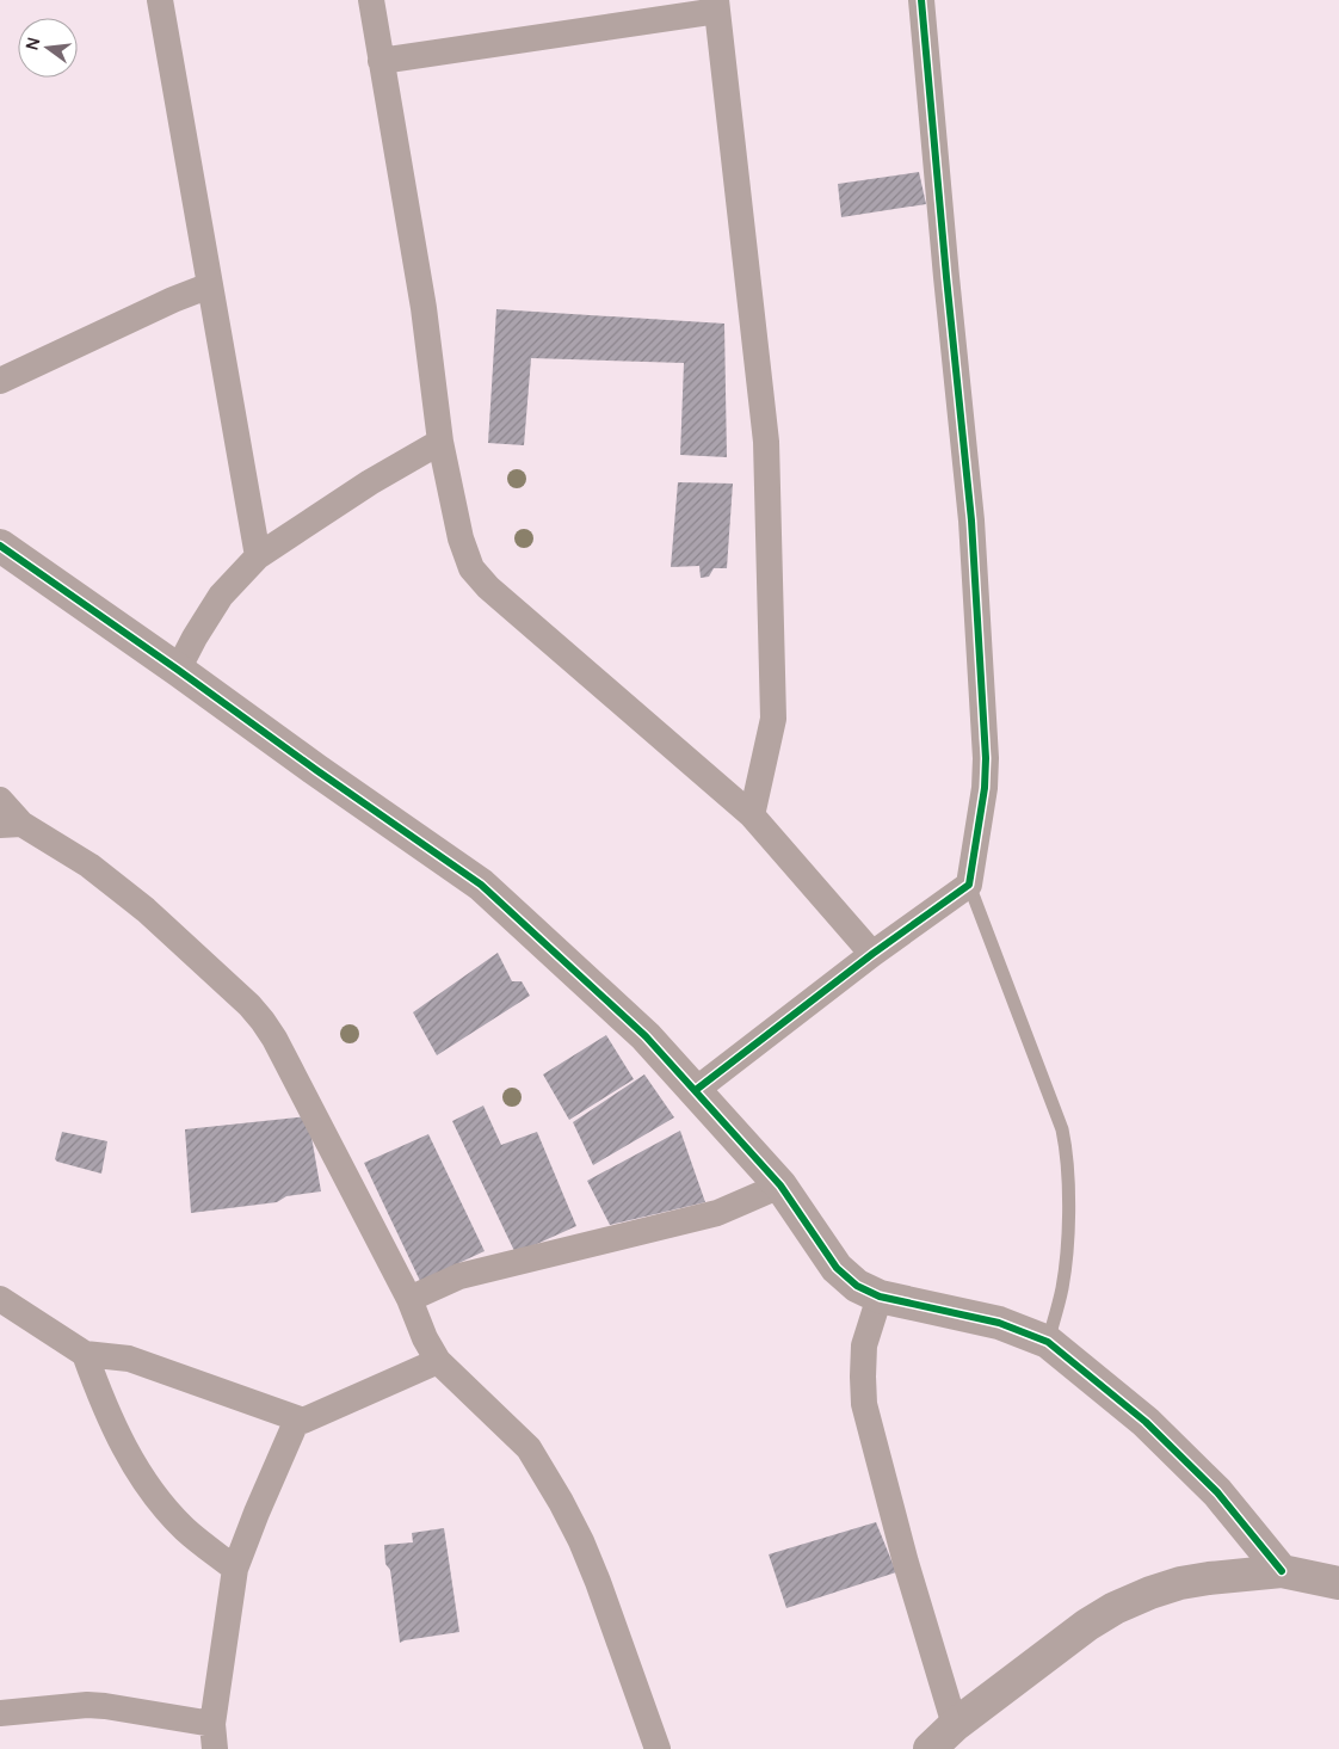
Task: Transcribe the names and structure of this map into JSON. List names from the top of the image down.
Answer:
{
  "north": "left"
}
